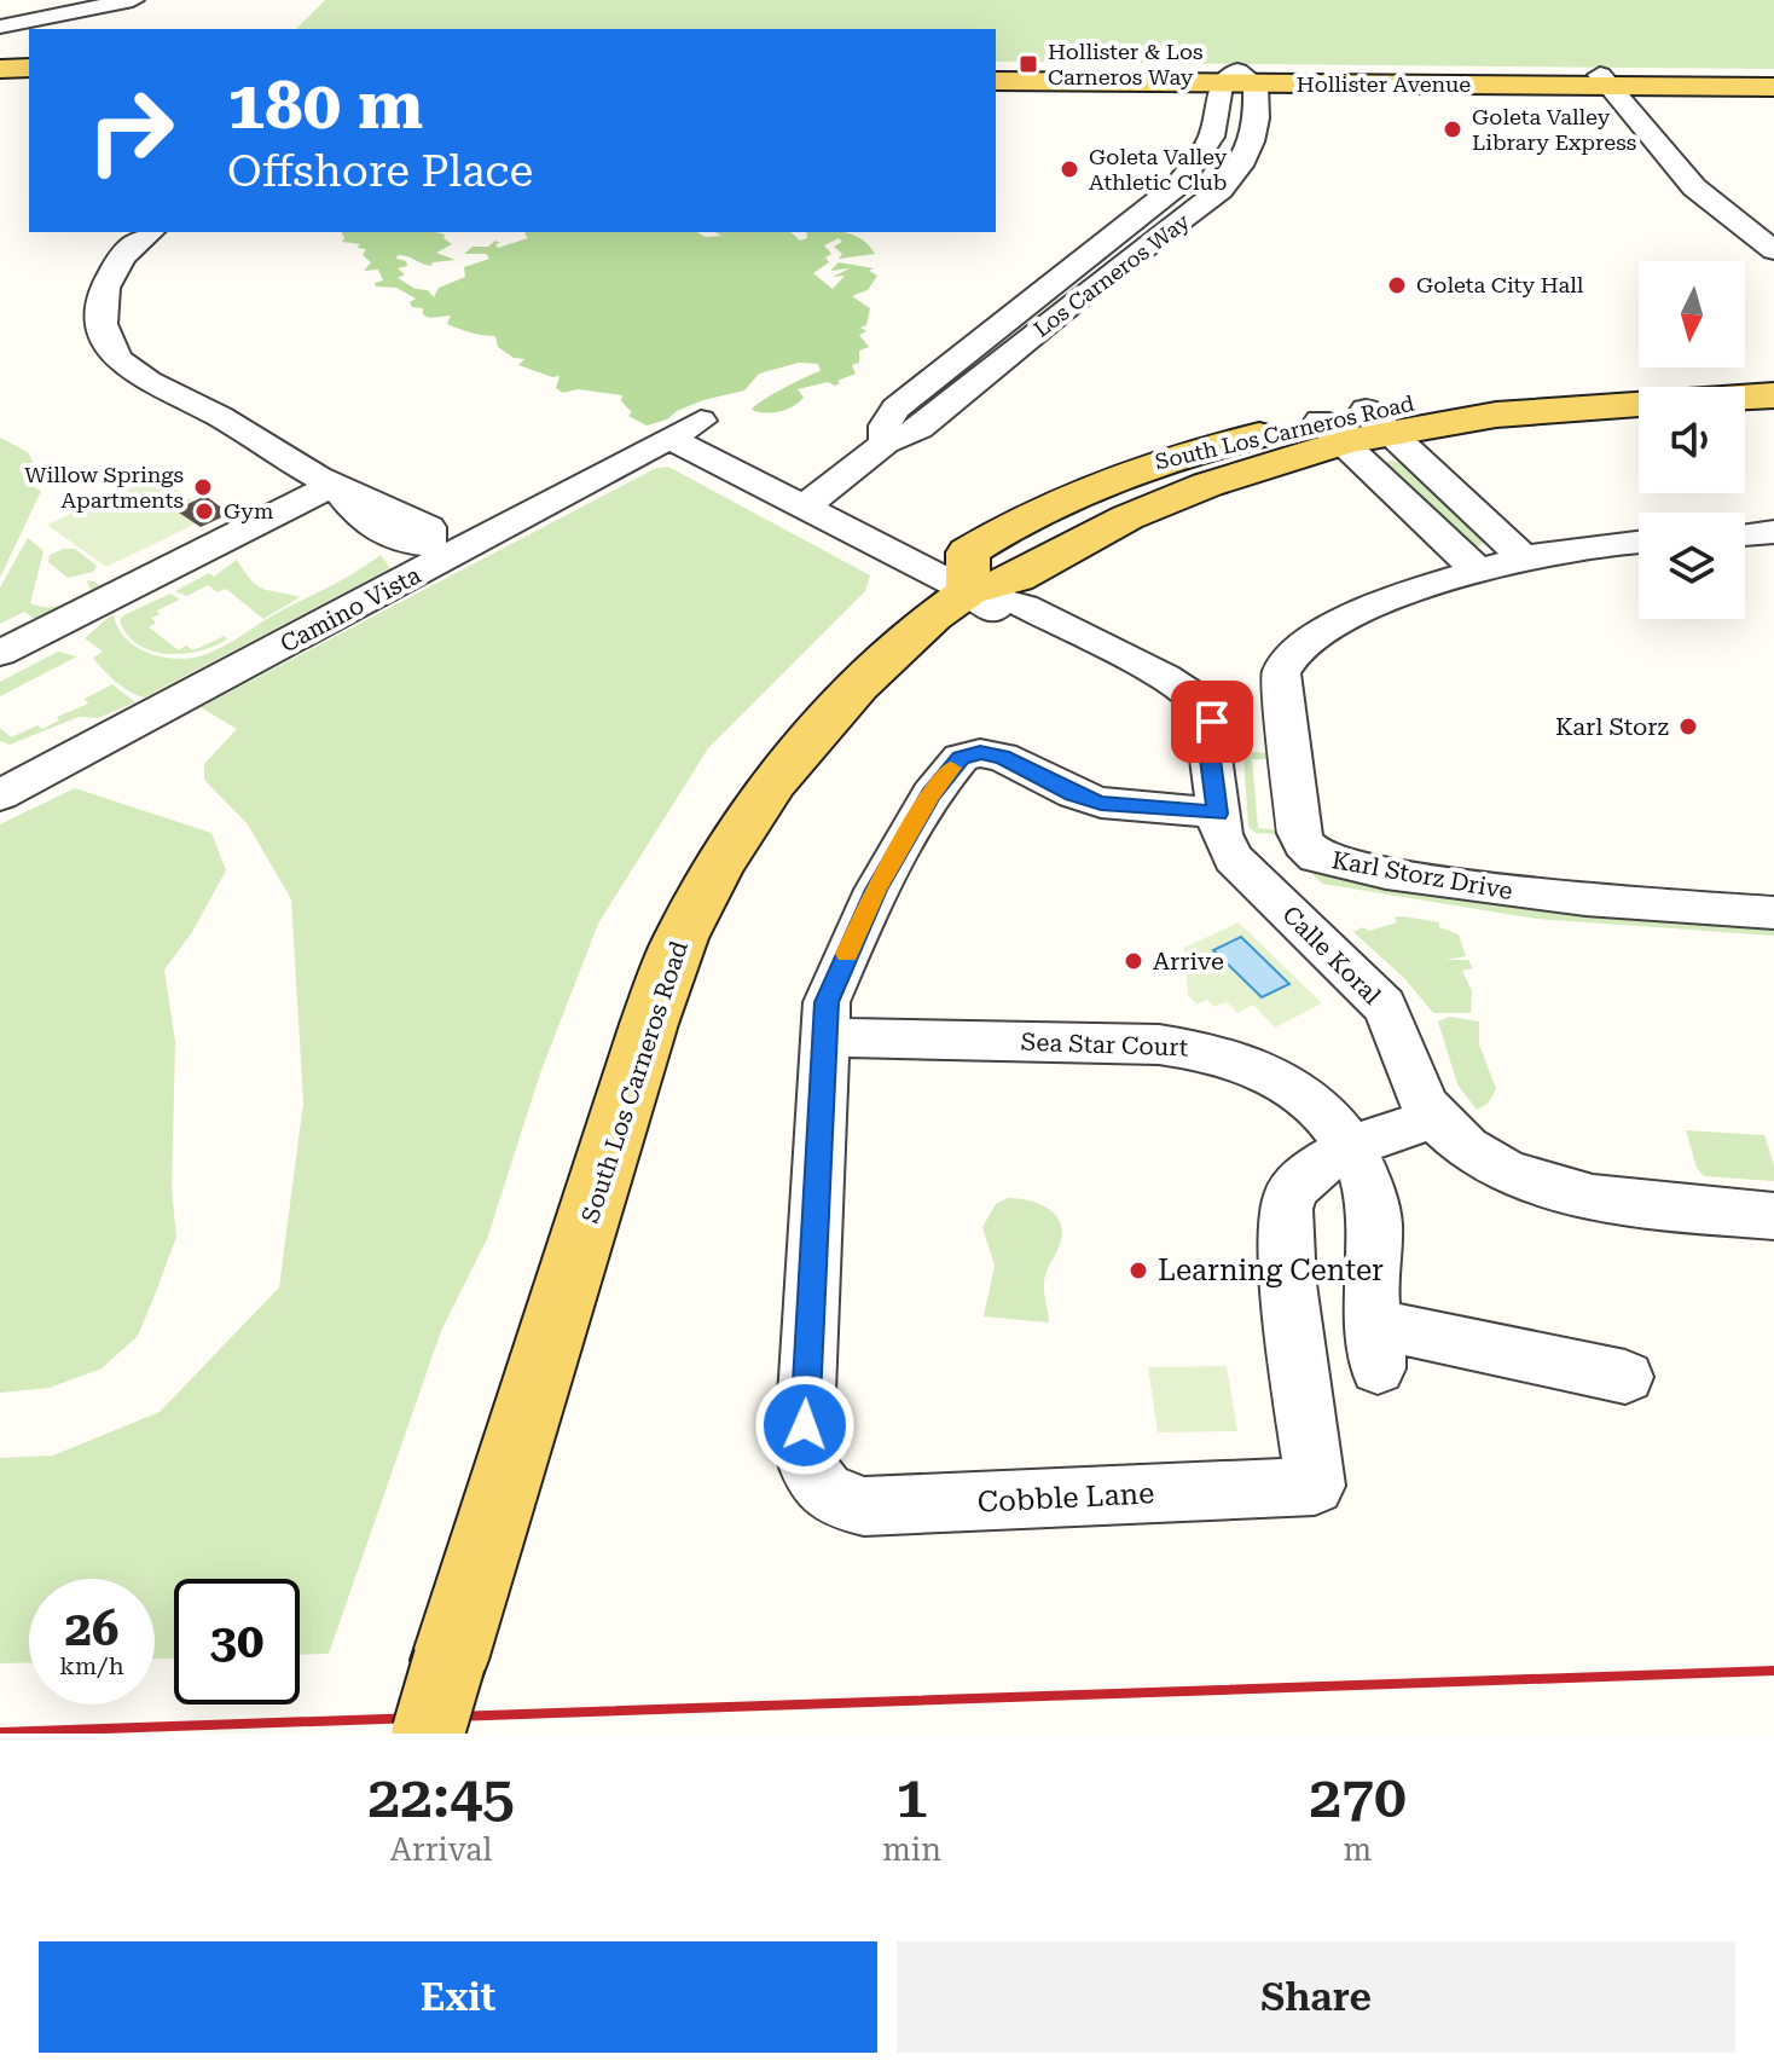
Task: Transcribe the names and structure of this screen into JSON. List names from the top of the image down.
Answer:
{
  "streets": {
    "main road": ["Hollister Avenue", "South Los Carneros Road"],
    "street": [
      "Los Carneros Way",
      "Camino Vista",
      "Karl Storz Drive",
      "Calle Koral",
      "Sea Star Court",
      "Cobble Lane"
    ]
  },
  "crossings": [
    ["Hollister Avenue", "Los Carneros Way"],
    ["Los Carneros Way", "Calle Koral"],
    ["South Los Carneros Road", "Calle Koral"],
    ["Camino Vista", "Calle Koral"],
    ["Sea Star Court", "Cobble Lane"]
  ],
  "places": {
    "transit": ["Hollister & Los Carneros Way"],
    "other": [
      "Goleta Valley Library Express",
      "Goleta Valley Athletic Club",
      "Goleta City Hall",
      "Willow Springs Apartments",
      "Gym",
      "Karl Storz",
      "Arrive",
      "Learning Center"
    ]
  },
  "north": "bottom",
  "page": {
    "turn": ["180 m", "Offshore Place"],
    "speed": "26 km/h",
    "limit": "30",
    "eta": [
      "22:45",
      "Arrival",
      "1",
      "min",
      "270",
      "m"
    ],
    "buttons": ["Exit", "Share"]
  }
}
